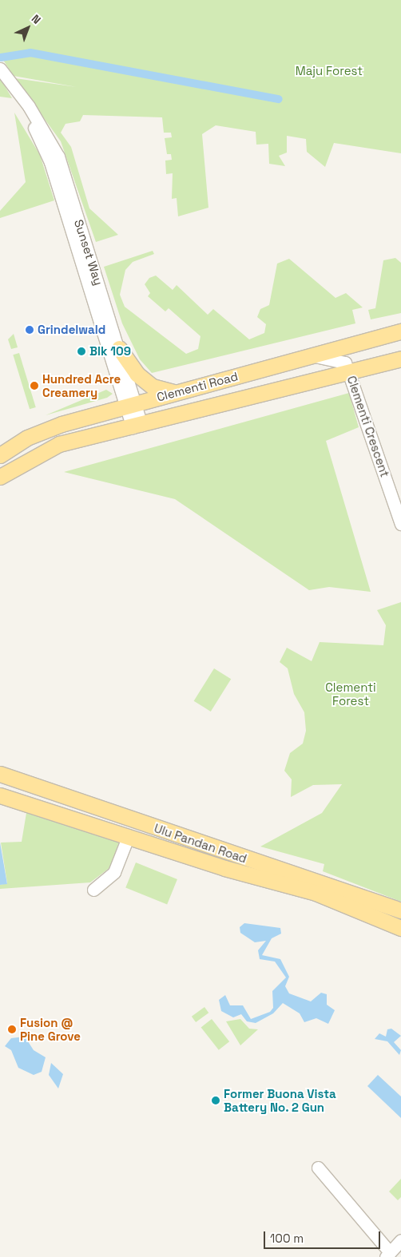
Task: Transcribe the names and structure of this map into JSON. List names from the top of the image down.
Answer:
{
  "streets": {
    "main road": ["Clementi Road", "Ulu Pandan Road"],
    "street": ["Sunset Way", "Clementi Crescent"]
  },
  "crossings": [
    ["Sunset Way", "Clementi Road"],
    ["Clementi Road", "Clementi Crescent"]
  ],
  "parks": ["Maju Forest", "Clementi Forest"],
  "places": [
    "Grindelwald",
    "Blk 109",
    "Hundred Acre Creamery",
    "Fusion @ Pine Grove",
    "Former Buona Vista Battery No. 2 Gun"
  ],
  "scale_bar": "100 m",
  "north": "top right"
}
